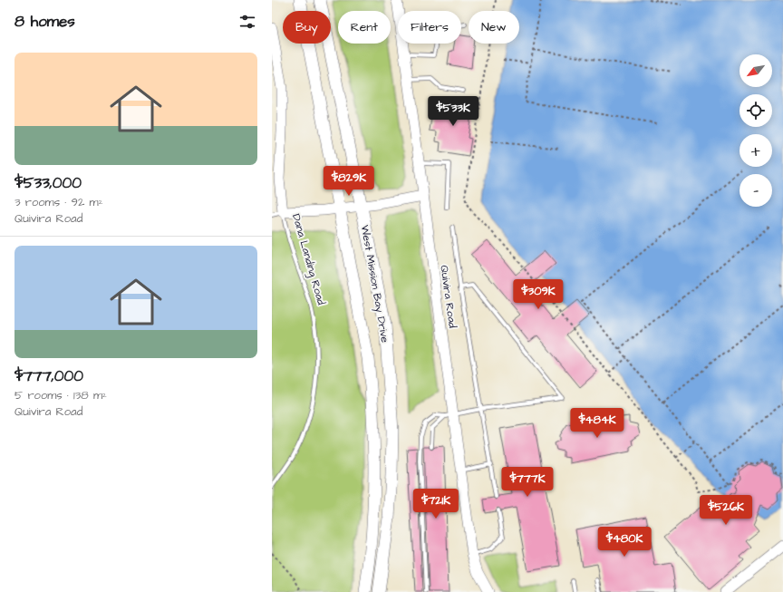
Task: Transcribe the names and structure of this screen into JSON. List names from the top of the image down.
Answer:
{
  "streets": {
    "main road": ["West Mission Bay Drive"],
    "street": ["Dana Landing Road", "Quivira Road"]
  },
  "north": "bottom left",
  "page": {
    "heading": "8 homes",
    "chip": [
      "Buy",
      "Rent",
      "Filters",
      "New"
    ],
    "list": [
      {
        "name": "$533,000",
        "note": "3 rooms · 92 m² · Quivira Road"
      },
      {
        "name": "$777,000",
        "note": "5 rooms · 138 m² · Quivira Road"
      }
    ],
    "map_buttons": ["+", "−"],
    "price": [
      "$533K",
      "$829K",
      "$309K",
      "$484K",
      "$777K",
      "$721K",
      "$526K",
      "$480K"
    ]
  }
}
